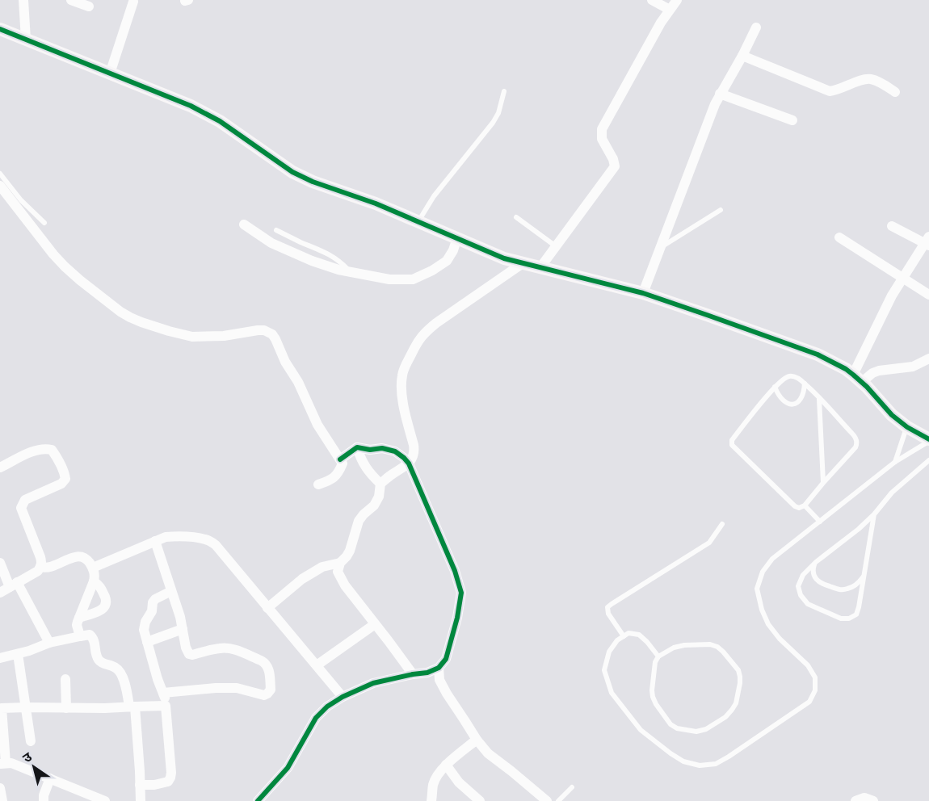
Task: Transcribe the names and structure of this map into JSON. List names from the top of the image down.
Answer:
{
  "north": "top left"
}
